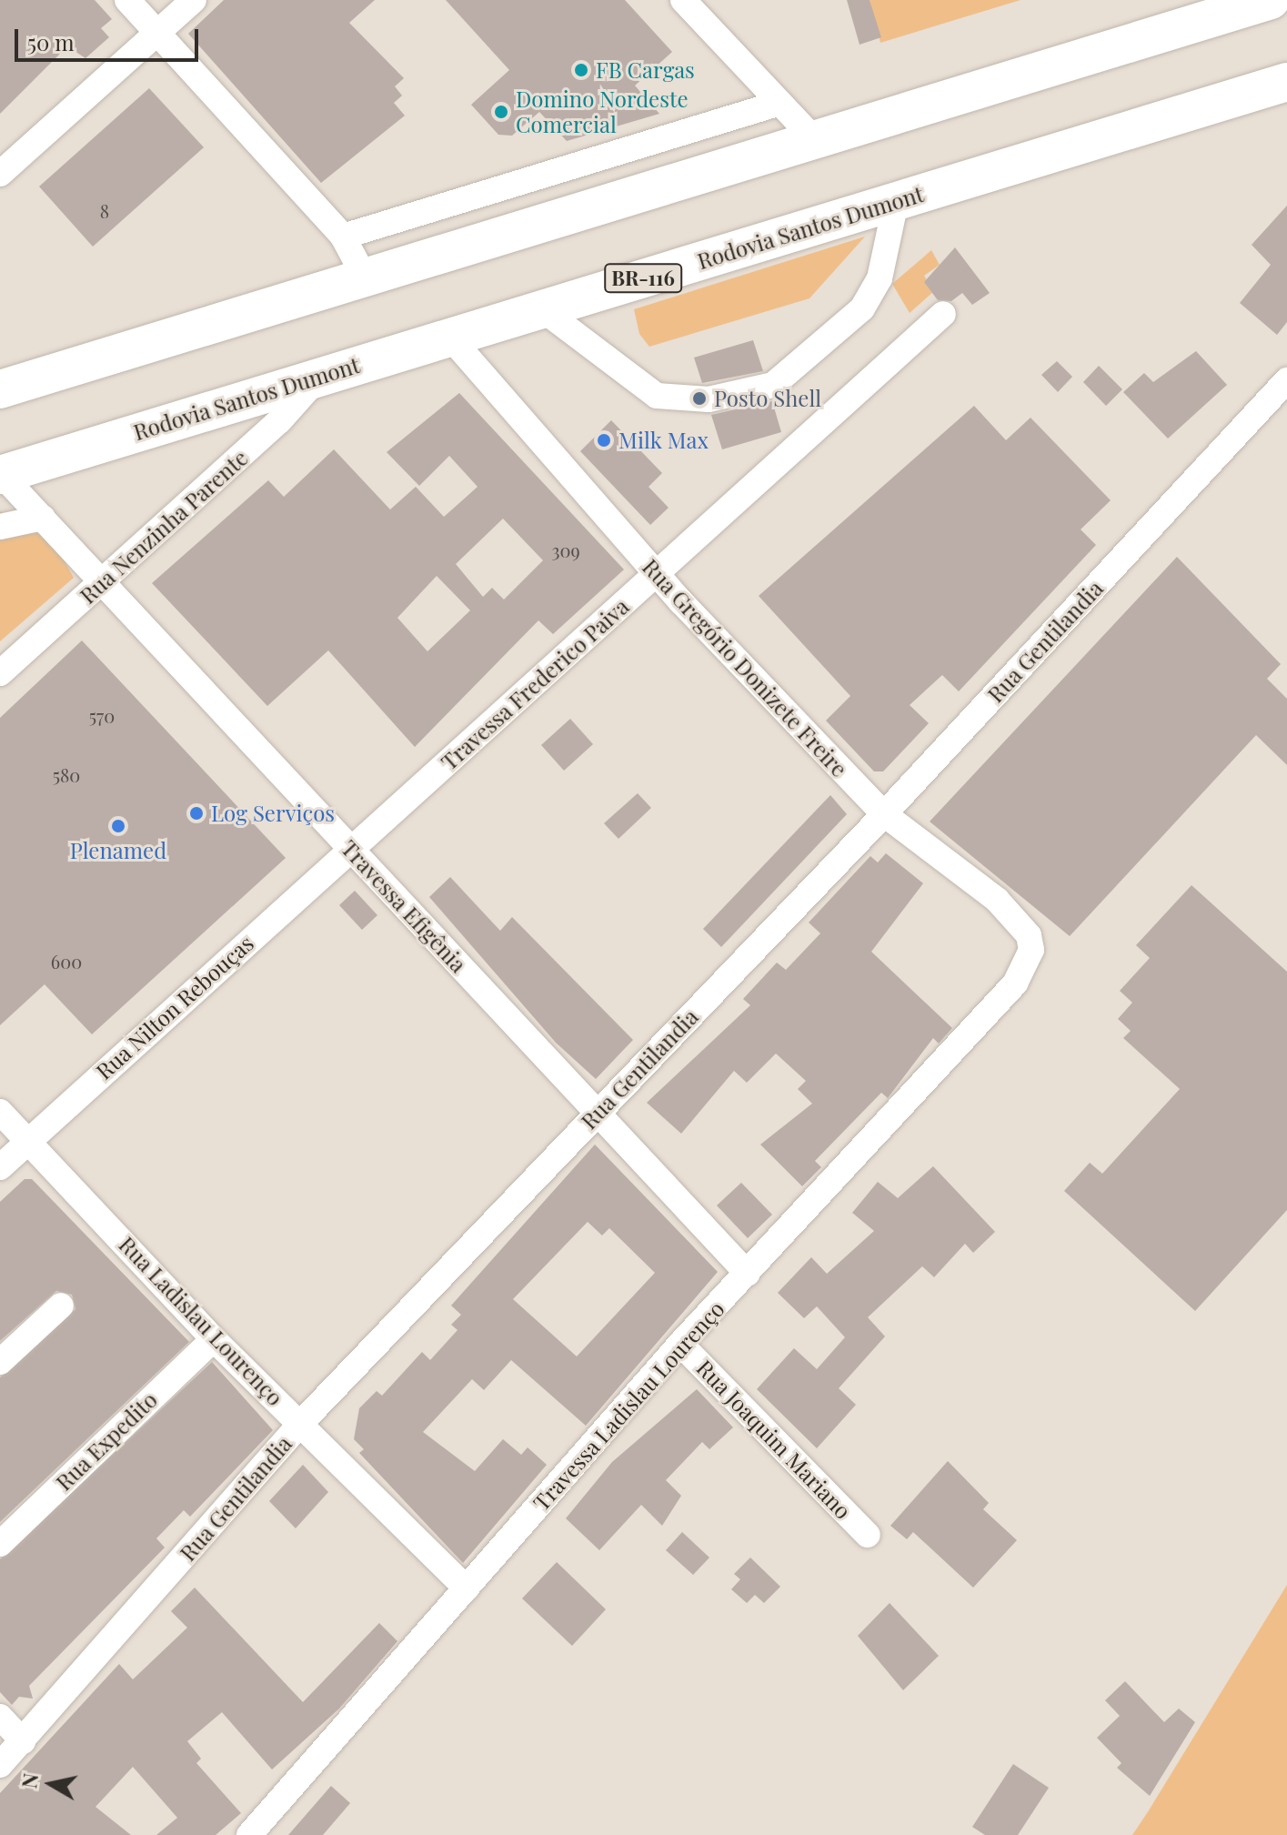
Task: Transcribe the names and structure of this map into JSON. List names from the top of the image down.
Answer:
{
  "streets": {
    "highway": ["Rodovia Santos Dumont", "BR-116"],
    "street": [
      "Rua Nenzinha Parente",
      "Rua Gentilandia",
      "Rua Gregório Donizete Freire",
      "Travessa Frederico Paiva",
      "Travessa Efigênia",
      "Rua Nilton Rebouças",
      "Rua Ladislau Lourenço",
      "Travessa Ladislau Lourenço",
      "Rua Joaquim Mariano",
      "Rua Expedito"
    ]
  },
  "crossings": [
    ["Rodovia Santos Dumont", "Rua Nenzinha Parente"],
    ["Rodovia Santos Dumont", "Rua Gregório Donizete Freire"],
    ["Rodovia Santos Dumont", "Travessa Efigênia"],
    ["Rua Nenzinha Parente", "Travessa Efigênia"],
    ["Rua Gentilandia", "Rua Gregório Donizete Freire"],
    ["Rua Gentilandia", "Travessa Efigênia"],
    ["Rua Gentilandia", "Rua Ladislau Lourenço"],
    ["Rua Gregório Donizete Freire", "Travessa Frederico Paiva"],
    ["Rua Gregório Donizete Freire", "Travessa Ladislau Lourenço"],
    ["Travessa Frederico Paiva", "Travessa Efigênia"],
    ["Travessa Frederico Paiva", "Rua Nilton Rebouças"],
    ["Travessa Efigênia", "Rua Nilton Rebouças"],
    ["Travessa Efigênia", "Travessa Ladislau Lourenço"],
    ["Rua Nilton Rebouças", "Rua Ladislau Lourenço"],
    ["Rua Ladislau Lourenço", "Travessa Ladislau Lourenço"],
    ["Rua Ladislau Lourenço", "Rua Expedito"],
    ["Travessa Ladislau Lourenço", "Rua Joaquim Mariano"]
  ],
  "places": [
    "FB Cargas",
    "Domino Nordeste Comercial",
    "Posto Shell",
    "Milk Max",
    "Log Serviços",
    "Plenamed"
  ],
  "house_numbers": [
    "8",
    "309",
    "570",
    "580",
    "600"
  ],
  "scale_bar": "50 m",
  "north": "left"
}
